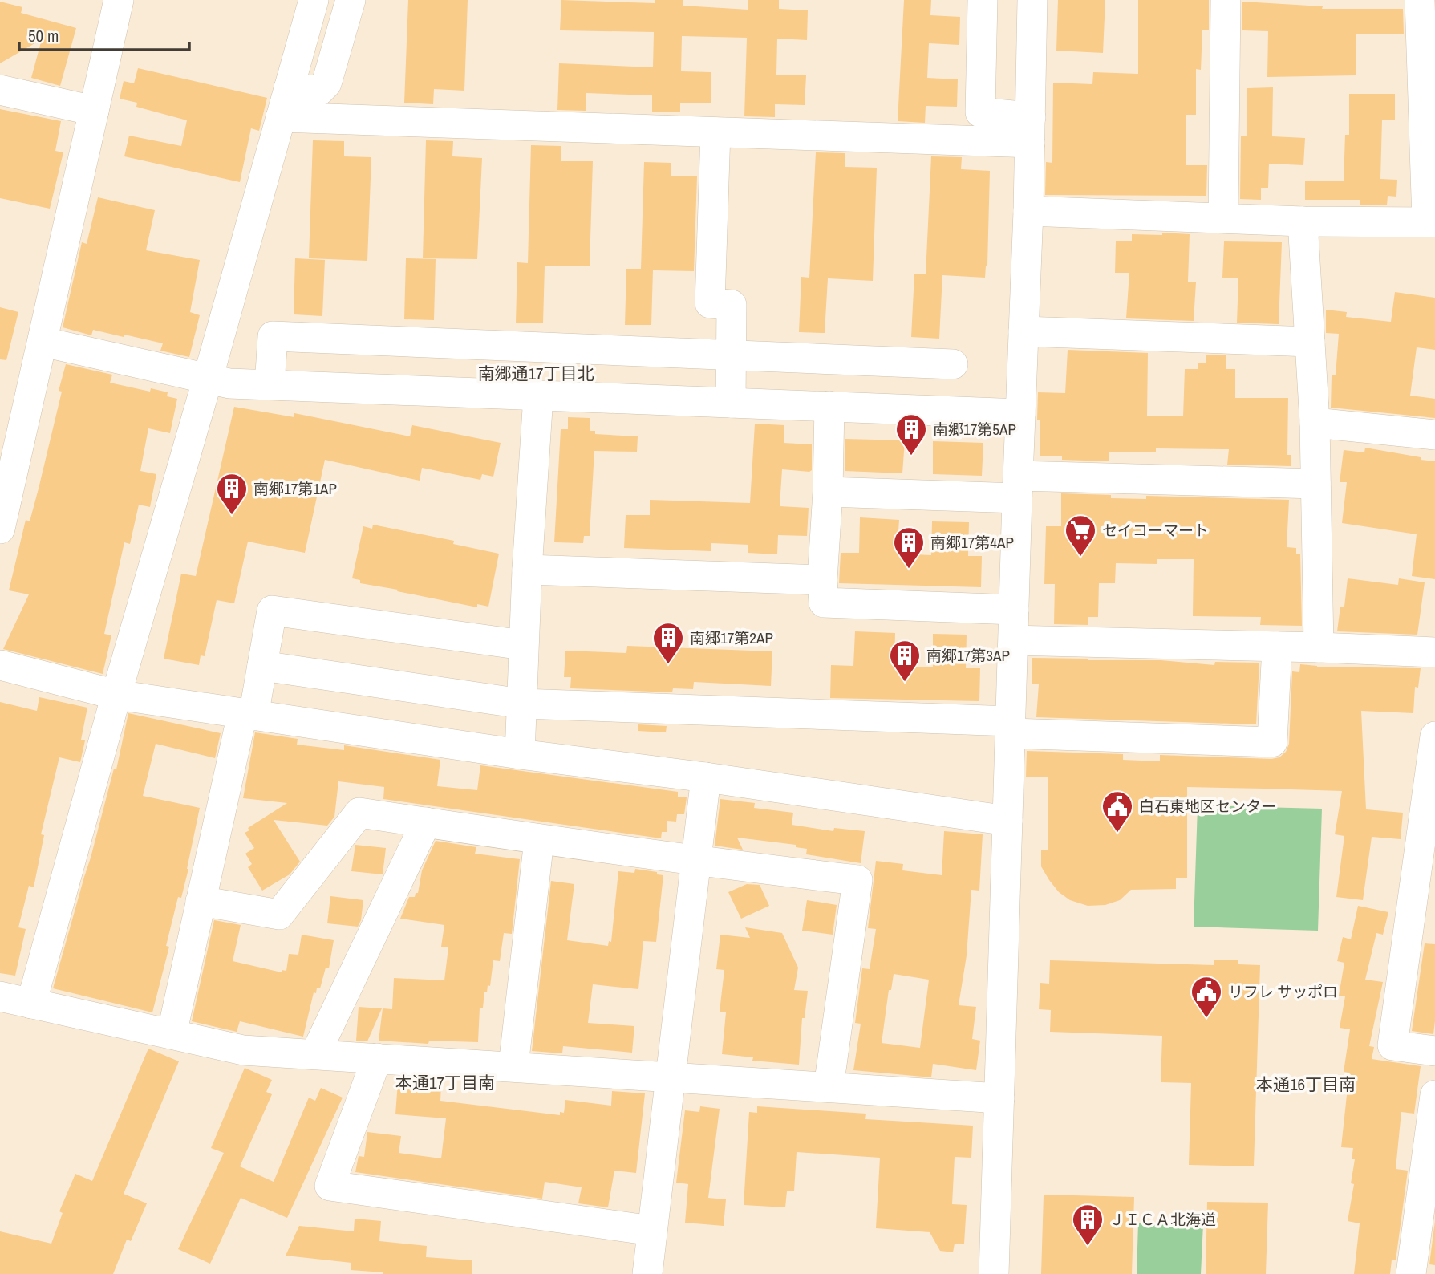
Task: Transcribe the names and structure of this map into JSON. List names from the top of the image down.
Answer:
{
  "districts": ["南郷通17丁目北", "本通17丁目南", "本通16丁目南"],
  "places": {
    "building": [
      "南郷17第5AP",
      "南郷17第1AP",
      "南郷17第4AP",
      "南郷17第2AP",
      "南郷17第3AP",
      "ＪＩＣＡ北海道"
    ],
    "supermarket": ["セイコーマート"],
    "public building": ["白石東地区センター", "リフレ サッポロ"]
  },
  "scale_bar": "50 m"
}
